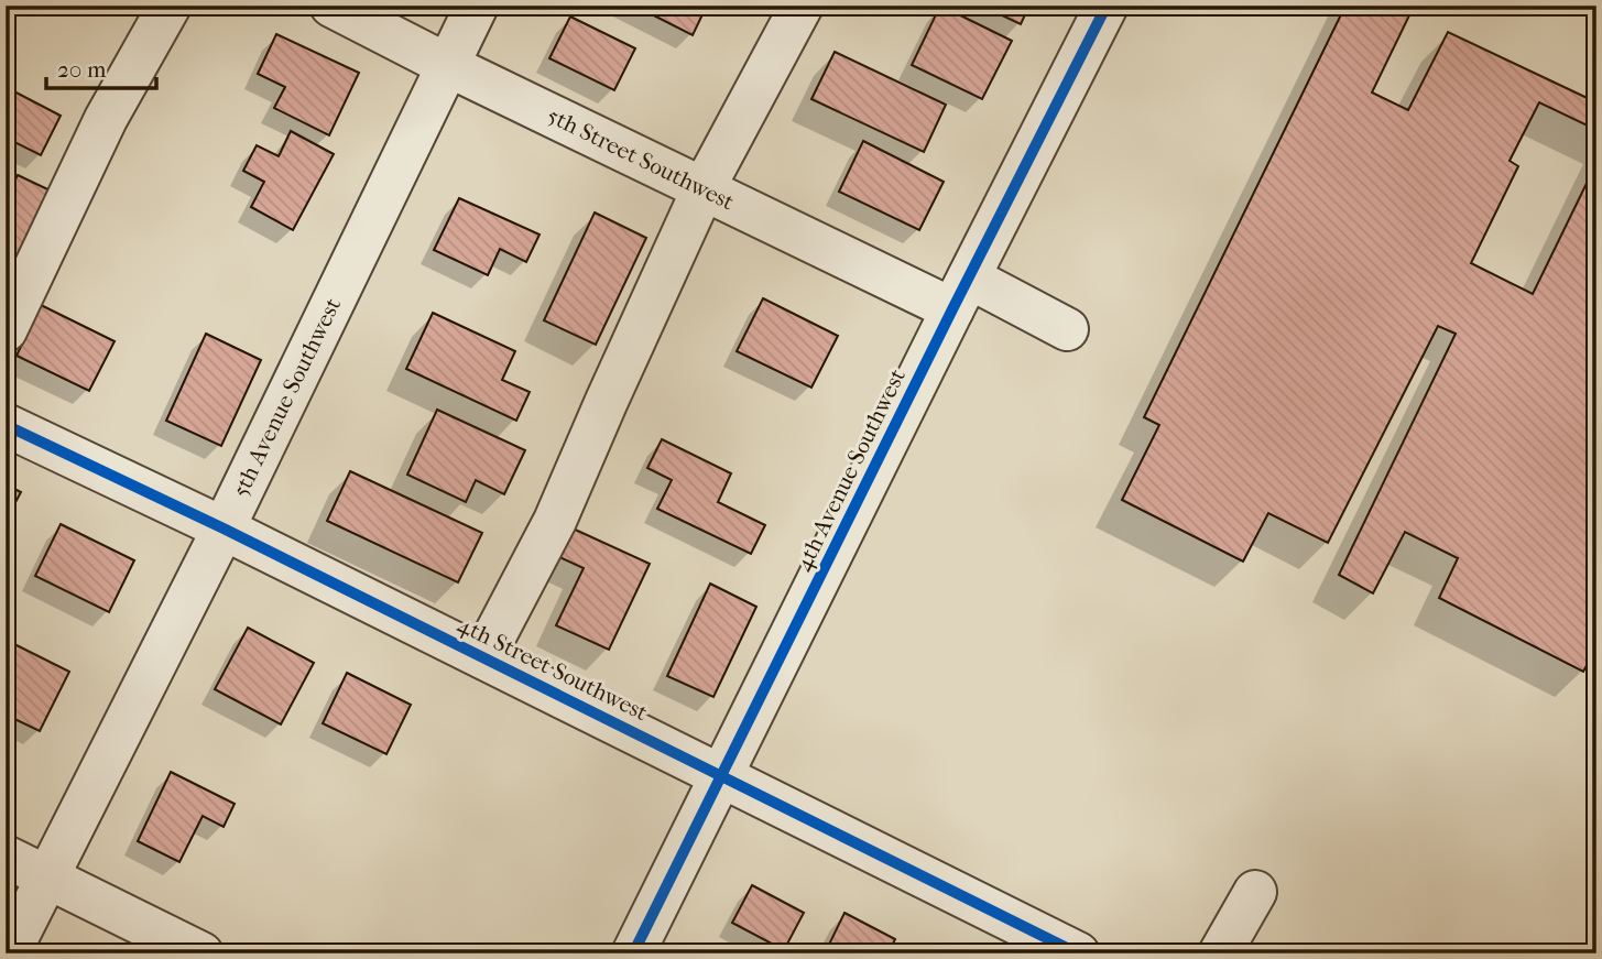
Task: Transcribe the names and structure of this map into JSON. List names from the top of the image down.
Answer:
{
  "streets": {
    "street": [
      "5th Street Southwest",
      "5th Avenue Southwest",
      "4th Avenue Southwest",
      "4th Street Southwest"
    ]
  },
  "crossings": [
    ["5th Street Southwest", "5th Avenue Southwest"],
    ["5th Street Southwest", "4th Avenue Southwest"],
    ["5th Avenue Southwest", "4th Street Southwest"],
    ["4th Avenue Southwest", "4th Street Southwest"]
  ],
  "scale_bar": "20 m"
}
